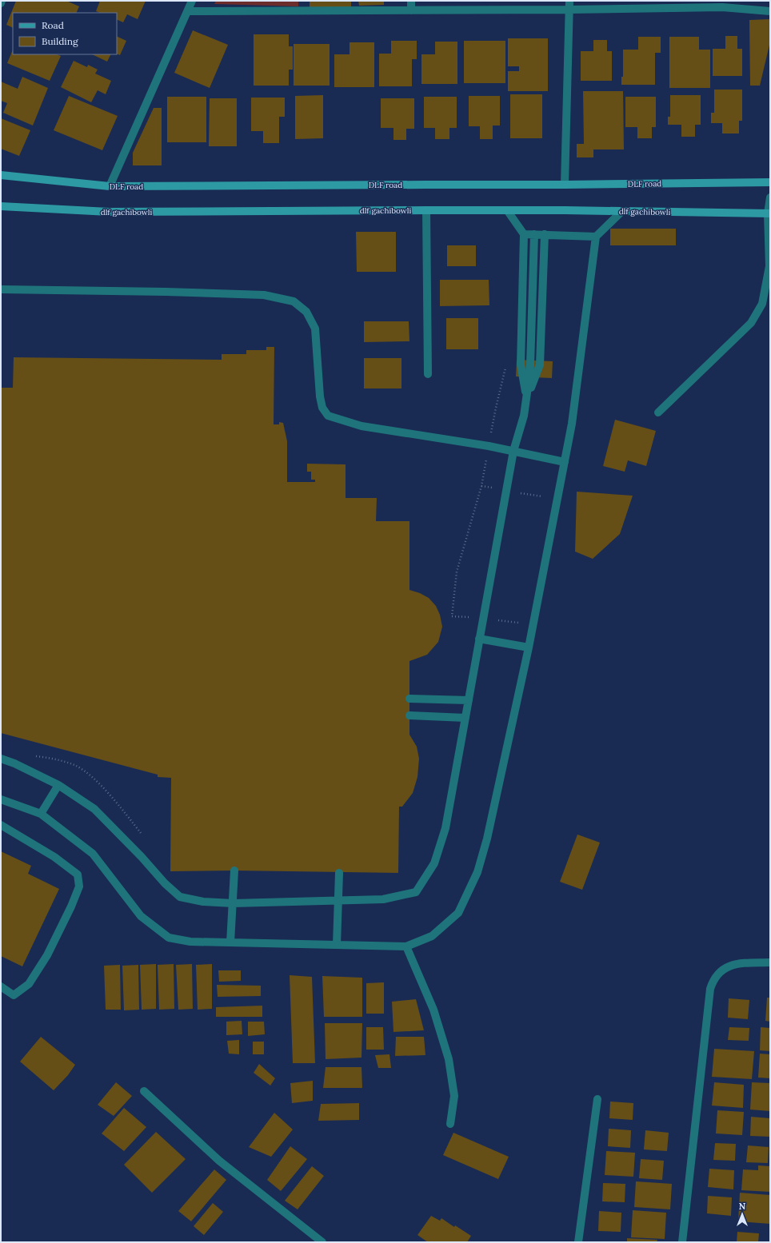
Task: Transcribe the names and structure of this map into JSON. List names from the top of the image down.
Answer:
{
  "streets": {
    "main road": ["DLF road", "dlf gachibowli"]
  },
  "legend": ["Road", "Building"],
  "north": "top"
}
